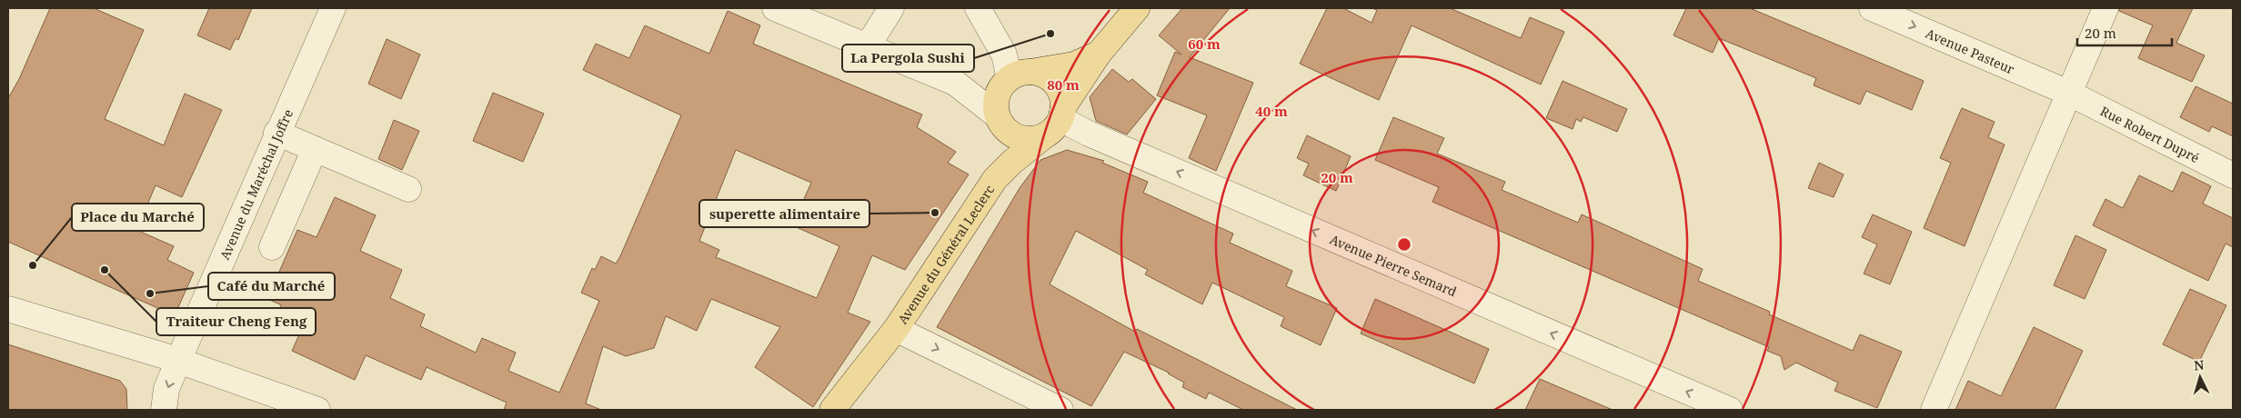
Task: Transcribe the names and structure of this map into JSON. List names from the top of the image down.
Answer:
{
  "streets": {
    "main road": ["Avenue du Général Leclerc"],
    "street": [
      "Avenue Pasteur",
      "Rue Robert Dupré",
      "Avenue du Maréchal Joffre",
      "Avenue Pierre Semard"
    ]
  },
  "crossings": [
    ["Avenue Pasteur", "Rue Robert Dupré"],
    ["Avenue du Général Leclerc", "Avenue Pierre Semard"]
  ],
  "one_way": ["Avenue Pasteur", "Avenue Pierre Semard"],
  "places": [
    "La Pergola Sushi",
    "superette alimentaire",
    "Place du Marché",
    "Traiteur Cheng Feng",
    "Café du Marché"
  ],
  "scale_bar": "20 m",
  "north": "top",
  "rings": [
    "60 m",
    "80 m",
    "40 m",
    "20 m"
  ]
}
